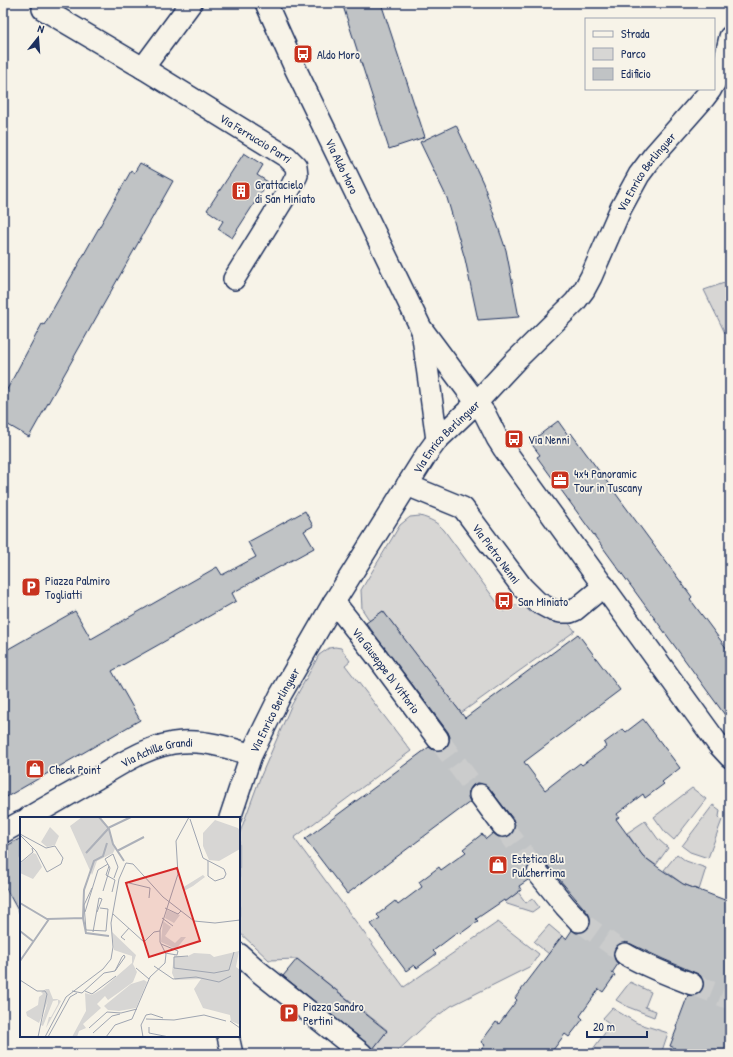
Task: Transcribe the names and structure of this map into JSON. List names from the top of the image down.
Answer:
{
  "streets": {
    "street": [
      "Via Ferruccio Parri",
      "Via Aldo Moro",
      "Via Enrico Berlinguer",
      "Via Pietro Nenni",
      "Via Giuseppe Di Vittorio",
      "Via Achille Grandi"
    ]
  },
  "crossings": [
    ["Via Aldo Moro", "Via Enrico Berlinguer"],
    ["Via Enrico Berlinguer", "Via Pietro Nenni"],
    ["Via Enrico Berlinguer", "Via Giuseppe Di Vittorio"],
    ["Via Enrico Berlinguer", "Via Achille Grandi"]
  ],
  "places": {
    "bus stop": ["Aldo Moro", "Via Nenni", "San Miniato"],
    "building": ["Grattacielo di San Miniato"],
    "office": ["4x4 Panoramic Tour in Tuscany"],
    "parking": ["Piazza Palmiro Togliatti", "Piazza Sandro Pertini"],
    "shop": ["Check Point", "Estetica Blu Pulcherrima"]
  },
  "legend": ["Strada", "Parco", "Edificio"],
  "scale_bar": "20 m",
  "north": "top"
}
